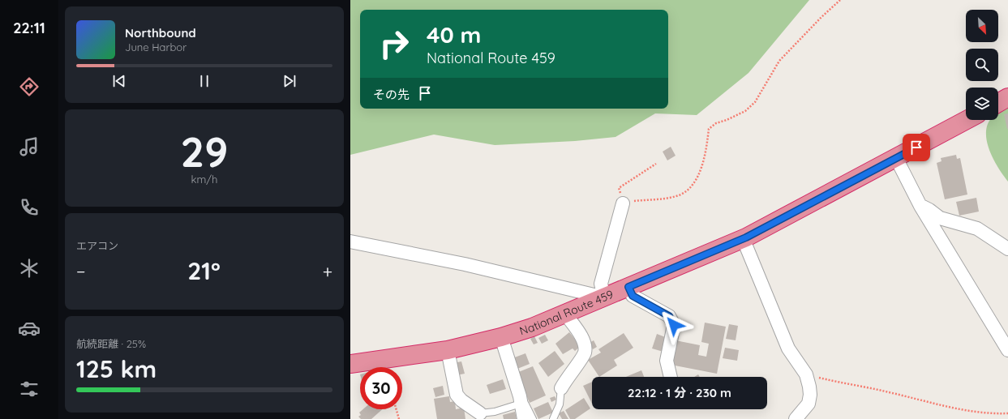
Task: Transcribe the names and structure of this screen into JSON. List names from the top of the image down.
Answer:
{
  "streets": {
    "highway": ["National Route 459"]
  },
  "north": "bottom right",
  "page": {
    "tabs": "22:11",
    "turn": ["40 m", "National Route 459"],
    "song": ["Northbound", "June Harbor"],
    "then": "その先",
    "tile": [
      ["29", "km/h"],
      "エアコン",
      ["航続距離 · 25%", "125 km"]
    ],
    "heat": ["−", "21°", "+"],
    "limit": "30",
    "trip": "22:12 · 1 分 · 230 m"
  }
}
